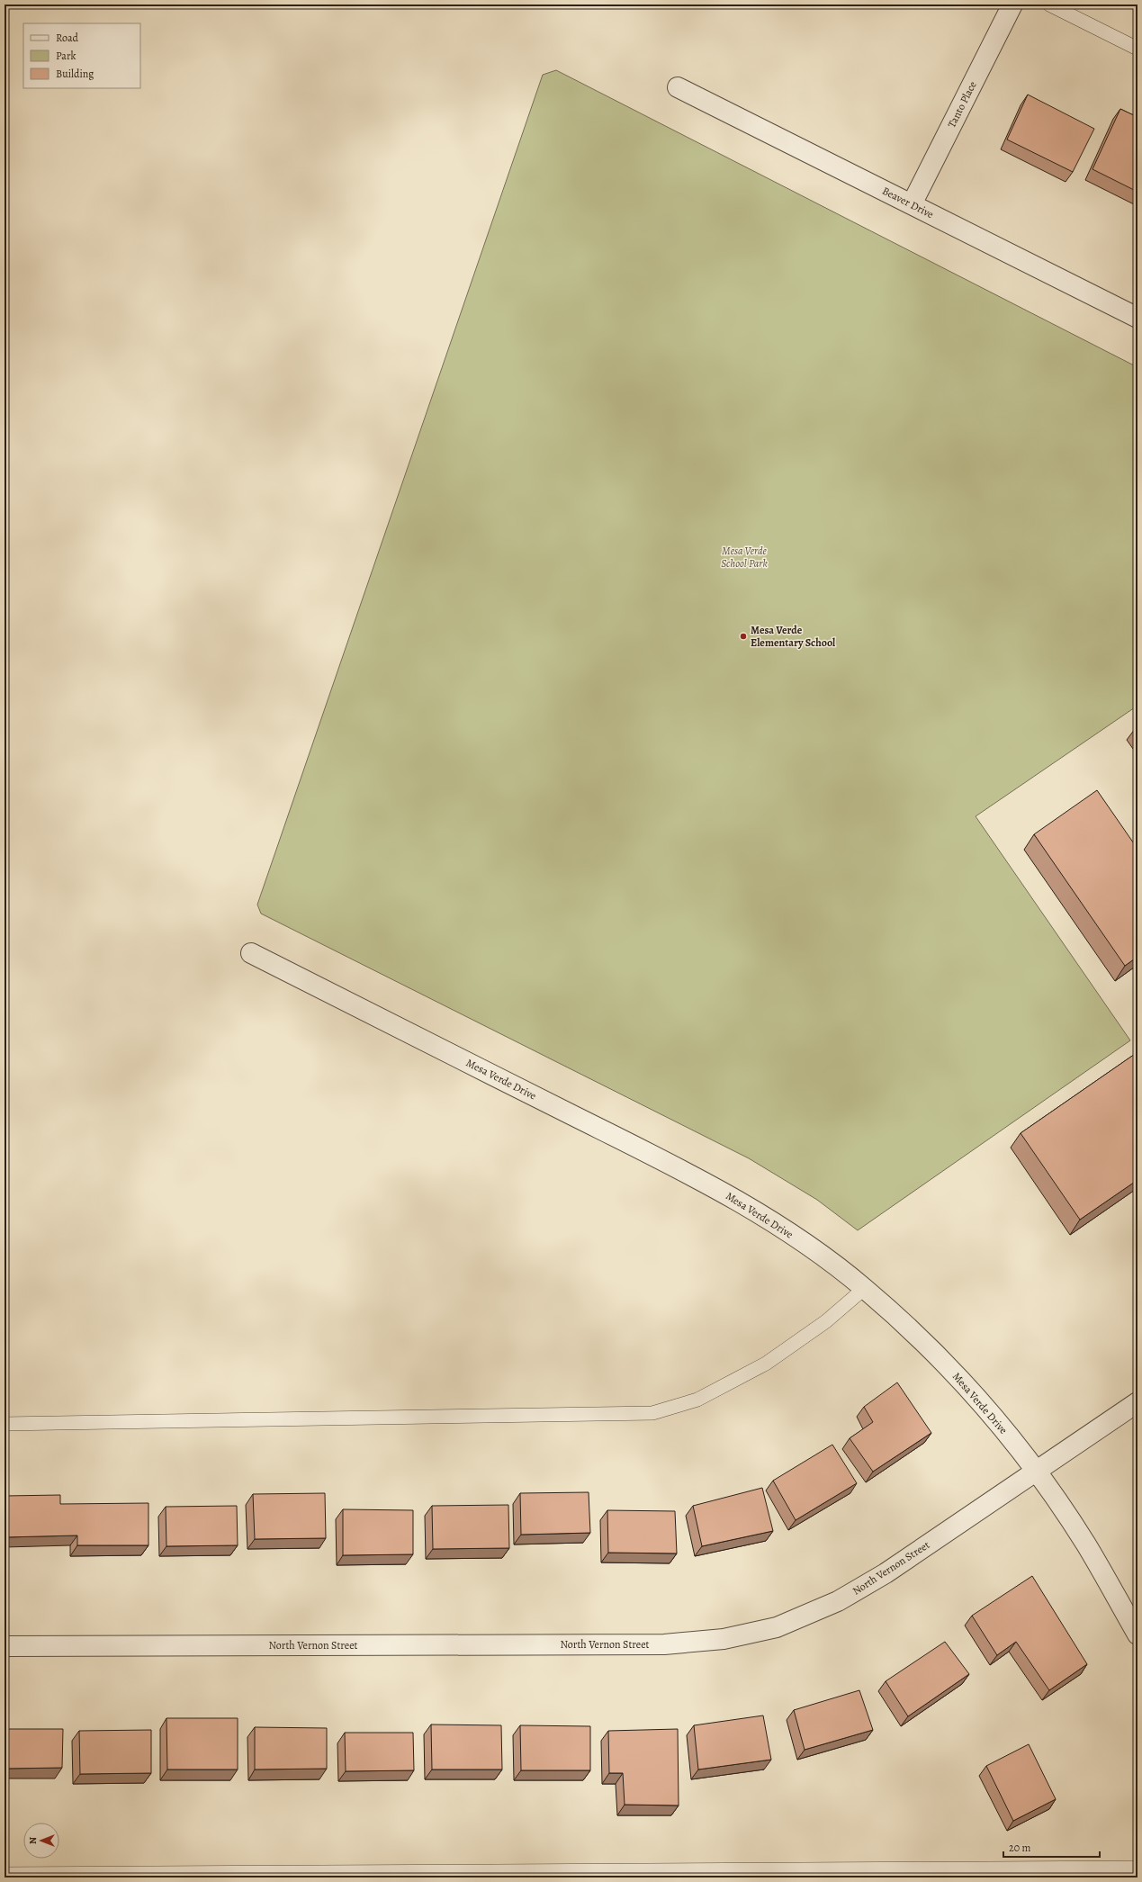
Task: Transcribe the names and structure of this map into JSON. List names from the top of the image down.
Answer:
{
  "streets": {
    "street": [
      "Tanto Place",
      "Beaver Drive",
      "Mesa Verde Drive",
      "North Vernon Street"
    ]
  },
  "crossings": [
    ["Tanto Place", "Beaver Drive"],
    ["Mesa Verde Drive", "North Vernon Street"]
  ],
  "parks": ["Mesa Verde School Park"],
  "places": ["Mesa Verde Elementary School"],
  "legend": ["Road", "Park", "Building"],
  "scale_bar": "20 m",
  "north": "left"
}
